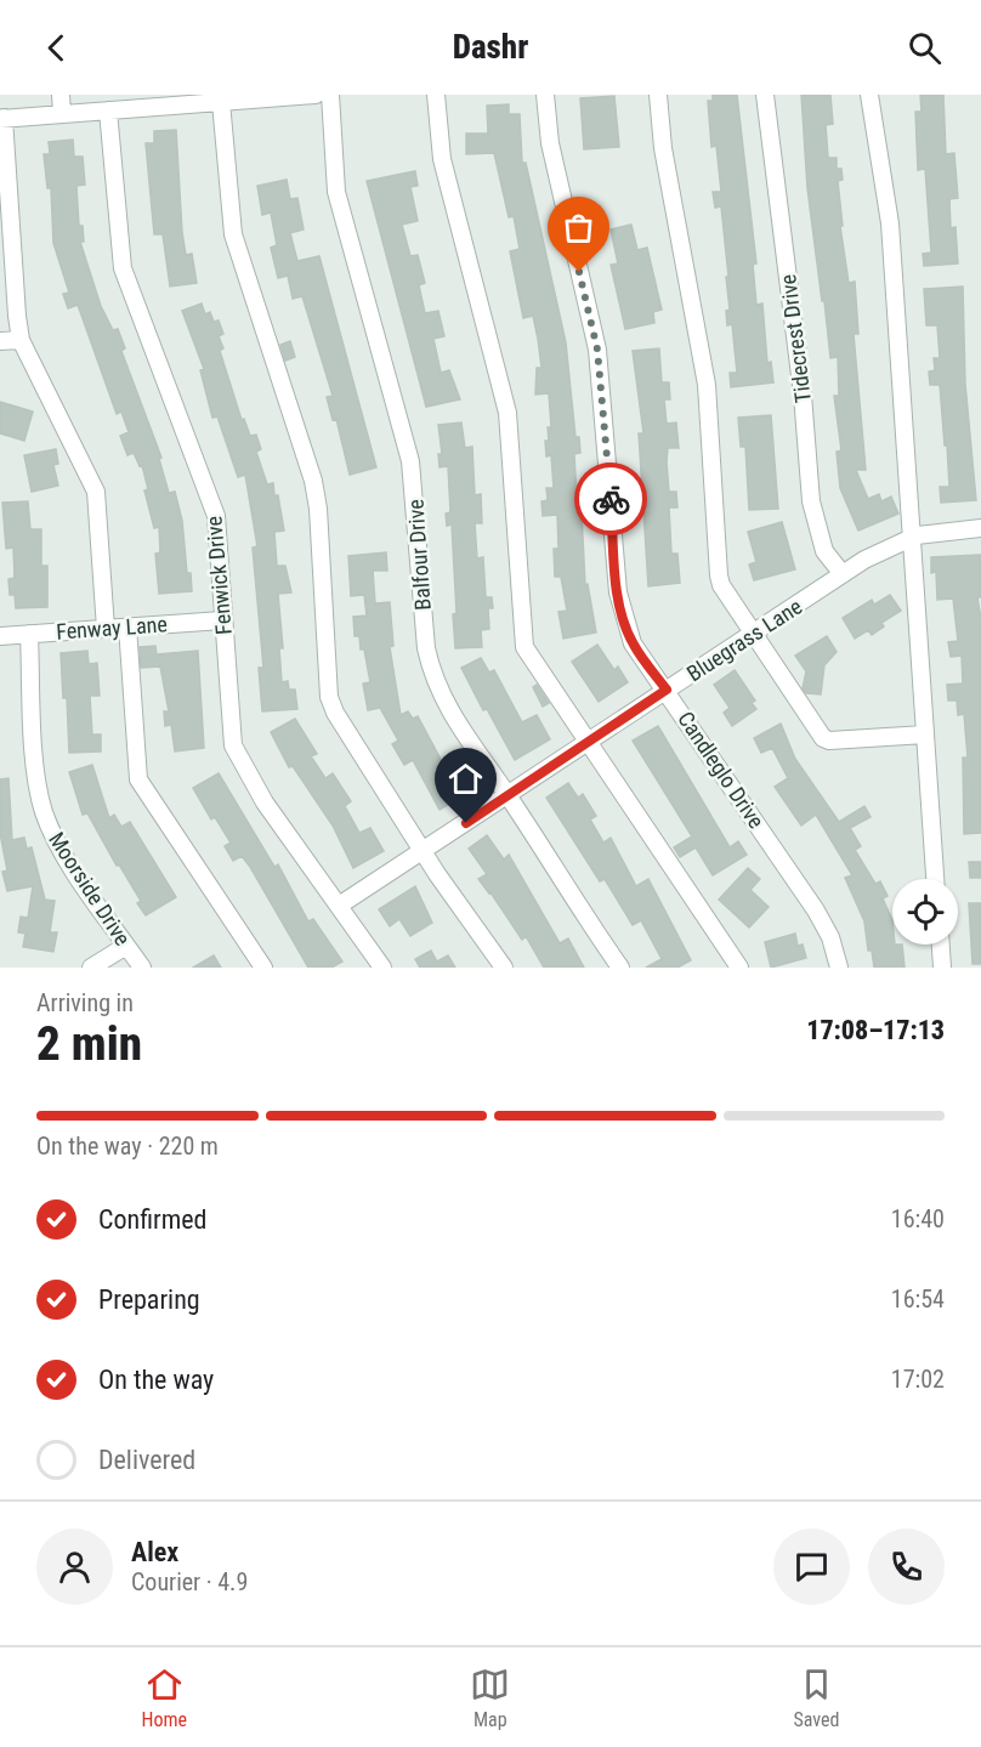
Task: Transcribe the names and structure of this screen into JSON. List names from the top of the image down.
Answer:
{
  "streets": {
    "street": [
      "Tidecrest Drive",
      "Balfour Drive",
      "Fenwick Drive",
      "Fenway Lane",
      "Bluegrass Lane",
      "Candleglo Drive",
      "Moorside Drive"
    ]
  },
  "crossings": [
    ["Tidecrest Drive", "Bluegrass Lane"],
    ["Balfour Drive", "Bluegrass Lane"],
    ["Fenwick Drive", "Fenway Lane"],
    ["Fenwick Drive", "Bluegrass Lane"],
    ["Fenway Lane", "Moorside Drive"],
    ["Bluegrass Lane", "Candleglo Drive"]
  ],
  "page": {
    "header": "Dashr",
    "heading": ["2 min", "Arriving in", "17:08–17:13"],
    "panel": ["Alex", "Courier · 4.9"],
    "bar": "On the way · 220 m",
    "list": [
      ["Confirmed", "16:40"],
      ["Preparing", "16:54"],
      ["On the way", "17:02"],
      "Delivered"
    ],
    "tabs": ["Home", "Map", "Saved"]
  }
}
